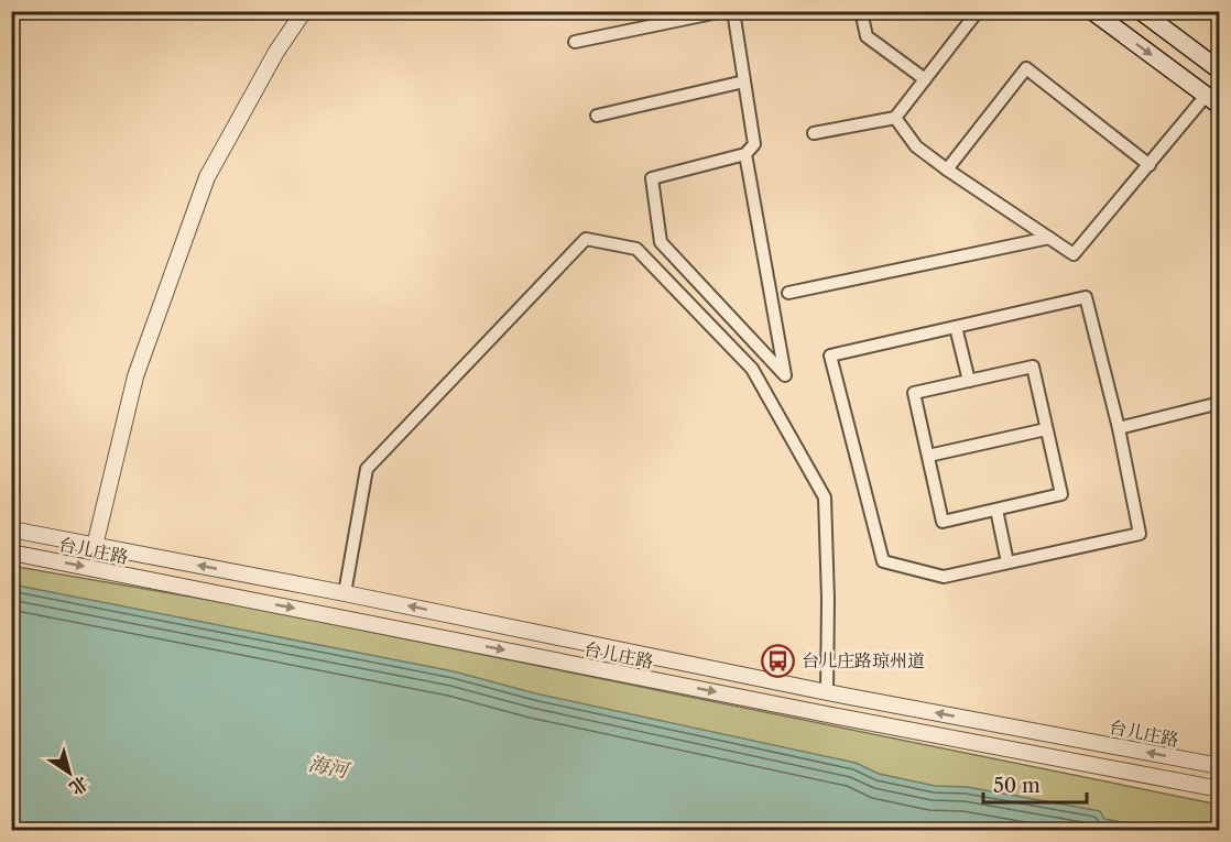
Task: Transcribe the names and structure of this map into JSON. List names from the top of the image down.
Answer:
{
  "streets": {
    "street": ["台儿庄路"]
  },
  "water": ["海河"],
  "places": {
    "bus stop": ["台儿庄路琼州道"]
  },
  "scale_bar": "50 m",
  "north": "bottom right"
}
